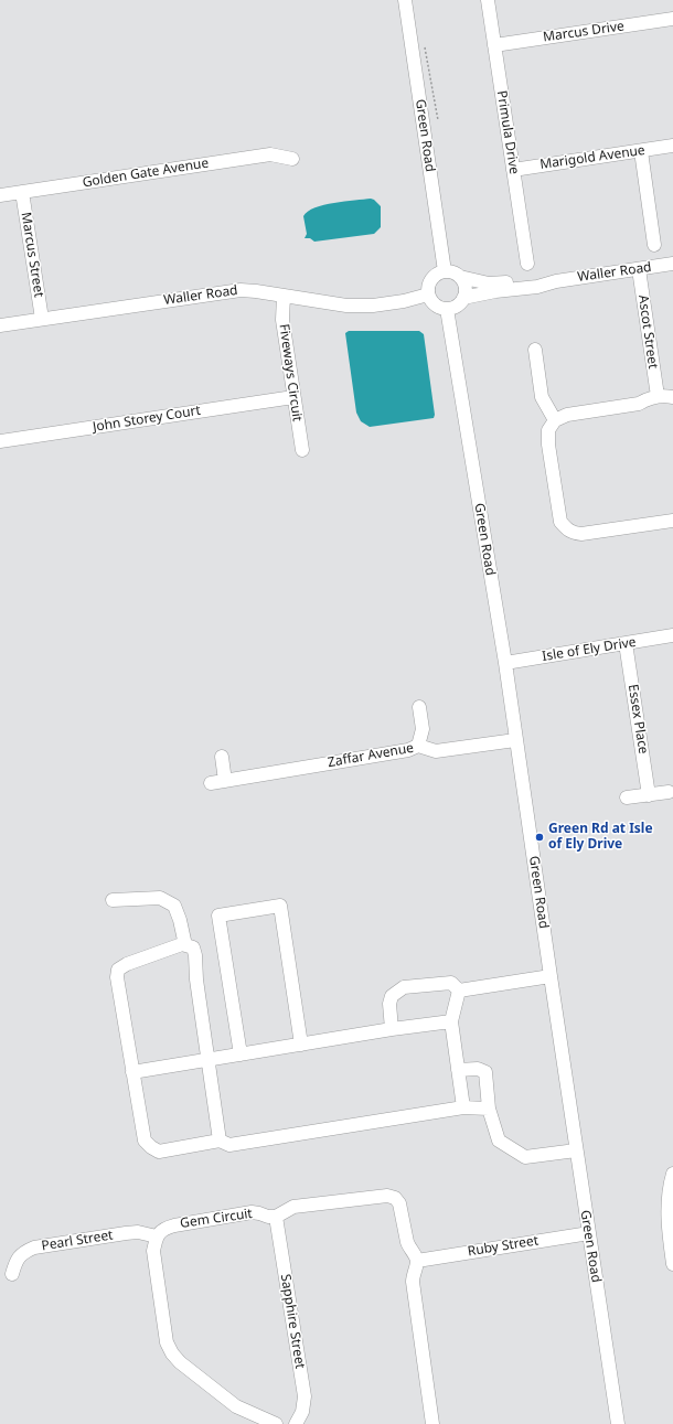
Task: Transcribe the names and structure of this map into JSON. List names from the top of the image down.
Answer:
{
  "streets": {
    "street": [
      "Marcus Drive",
      "Primula Drive",
      "Green Road",
      "Marigold Avenue",
      "Golden Gate Avenue",
      "Marcus Street",
      "Waller Road",
      "Ascot Street",
      "Fiveways Circuit",
      "John Storey Court",
      "Isle of Ely Drive",
      "Essex Place",
      "Zaffar Avenue",
      "Gem Circuit",
      "Pearl Street",
      "Ruby Street",
      "Sapphire Street"
    ]
  },
  "crossings": [
    ["Marcus Drive", "Primula Drive"],
    ["Primula Drive", "Marigold Avenue"],
    ["Green Road", "Waller Road"],
    ["Green Road", "Isle of Ely Drive"],
    ["Green Road", "Zaffar Avenue"],
    ["Green Road", "Ruby Street"],
    ["Golden Gate Avenue", "Marcus Street"],
    ["Marcus Street", "Waller Road"],
    ["Waller Road", "Ascot Street"],
    ["Waller Road", "Fiveways Circuit"],
    ["Fiveways Circuit", "John Storey Court"],
    ["Isle of Ely Drive", "Essex Place"],
    ["Gem Circuit", "Pearl Street"],
    ["Gem Circuit", "Sapphire Street"]
  ],
  "places": ["Green Rd at Isle of Ely Drive"]
}
